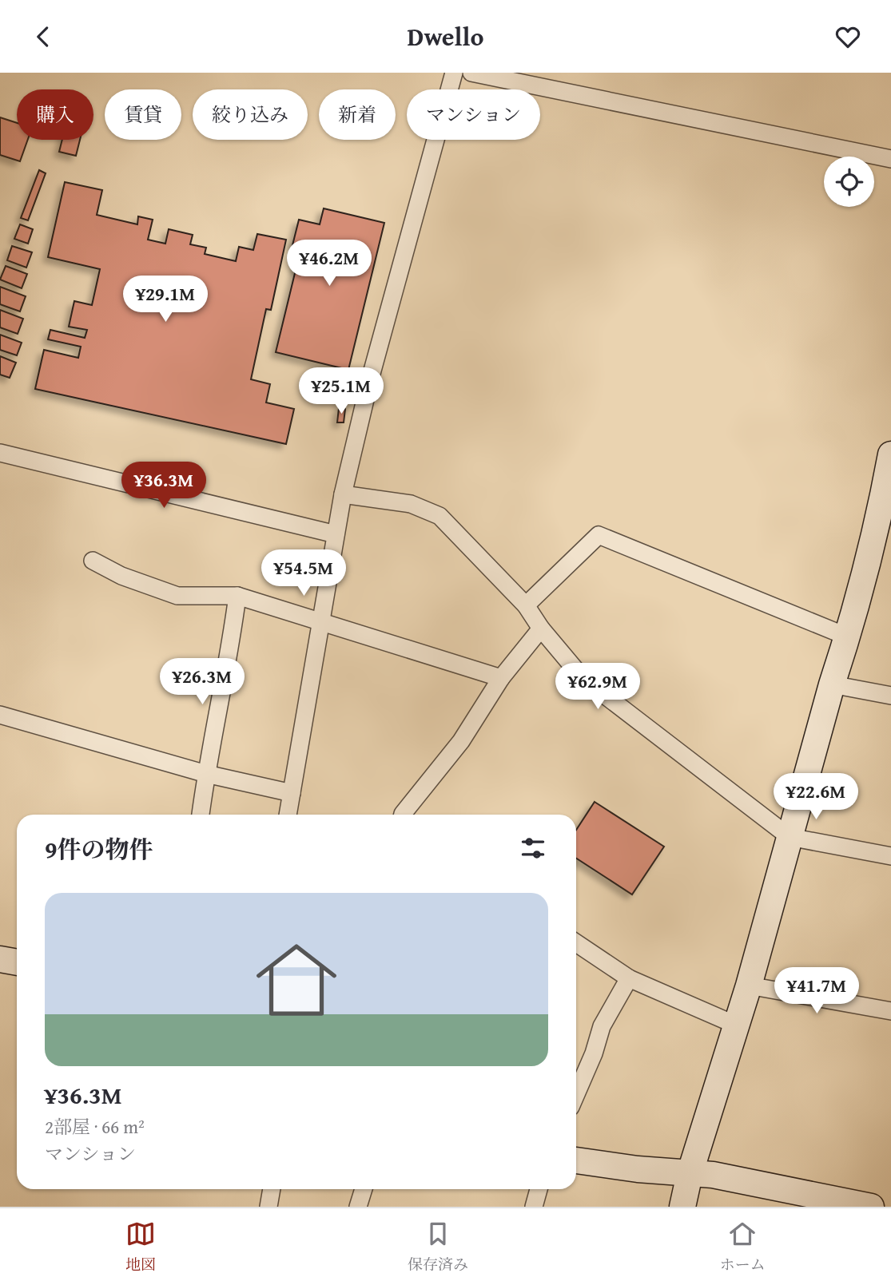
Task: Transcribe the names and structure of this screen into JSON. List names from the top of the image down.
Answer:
{
  "page": {
    "header": "Dwello",
    "chip": [
      "購入",
      "賃貸",
      "絞り込み",
      "新着",
      "マンション"
    ],
    "price": [
      "¥46.2M",
      "¥29.1M",
      "¥25.1M",
      "¥36.3M",
      "¥54.5M",
      "¥26.3M",
      "¥62.9M",
      "¥22.6M",
      "¥41.7M"
    ],
    "heading": "9件の物件",
    "list": [
      {
        "name": "¥36.3M",
        "note": "2部屋 · 66 m² · マンション"
      }
    ],
    "tabs": ["地図", "保存済み", "ホーム"]
  }
}
